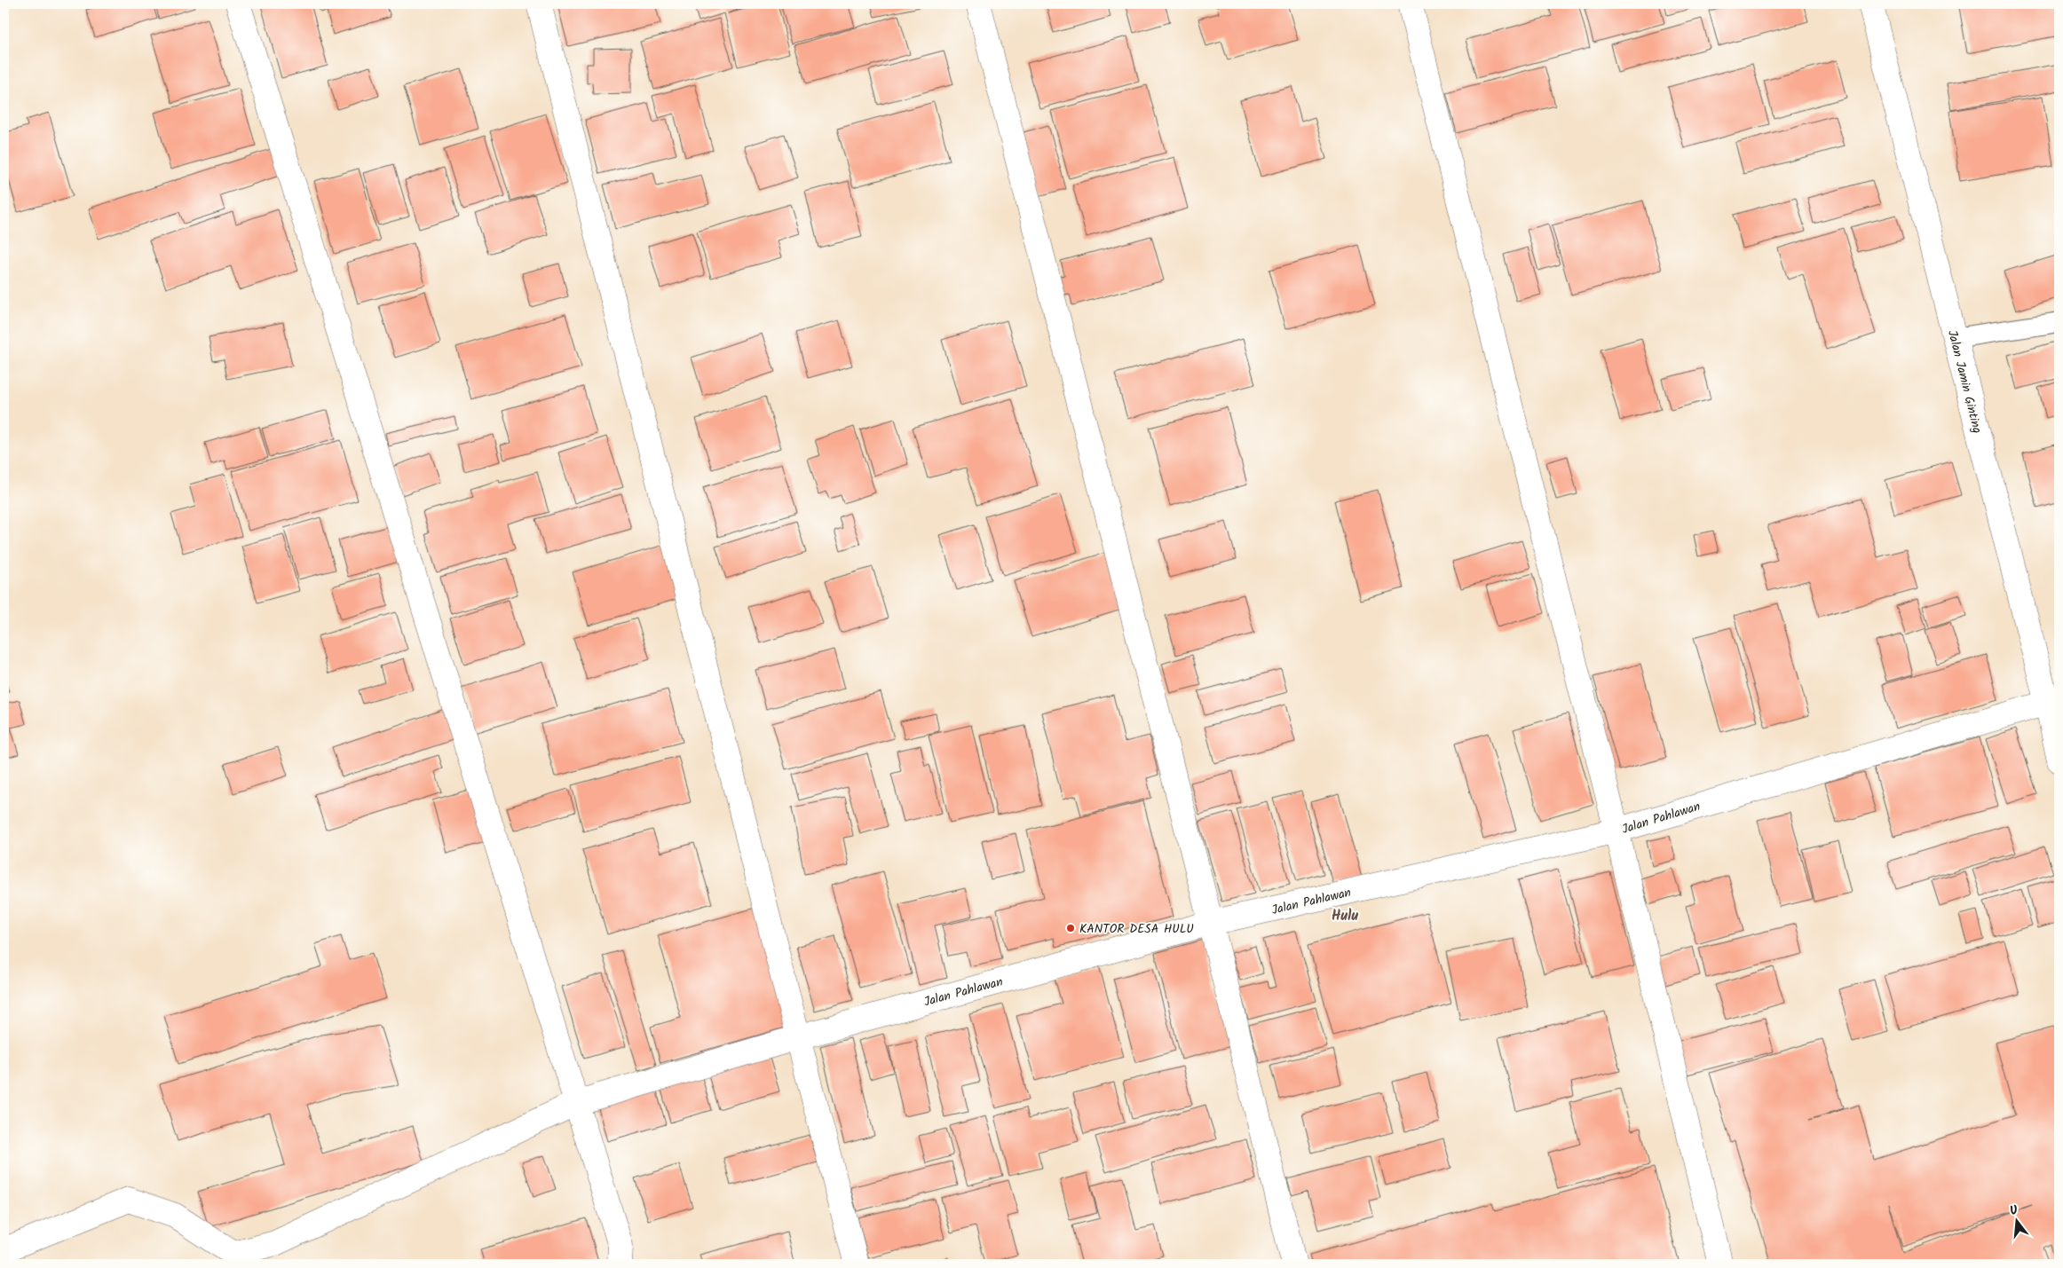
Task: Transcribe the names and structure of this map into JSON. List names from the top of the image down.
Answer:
{
  "streets": {
    "main road": ["Jalan Jamin Ginting", "Jalan Pahlawan"]
  },
  "crossings": [
    ["Jalan Jamin Ginting", "Jalan Pahlawan"]
  ],
  "districts": ["Hulu"],
  "places": ["KANTOR DESA HULU"],
  "north": "top"
}
